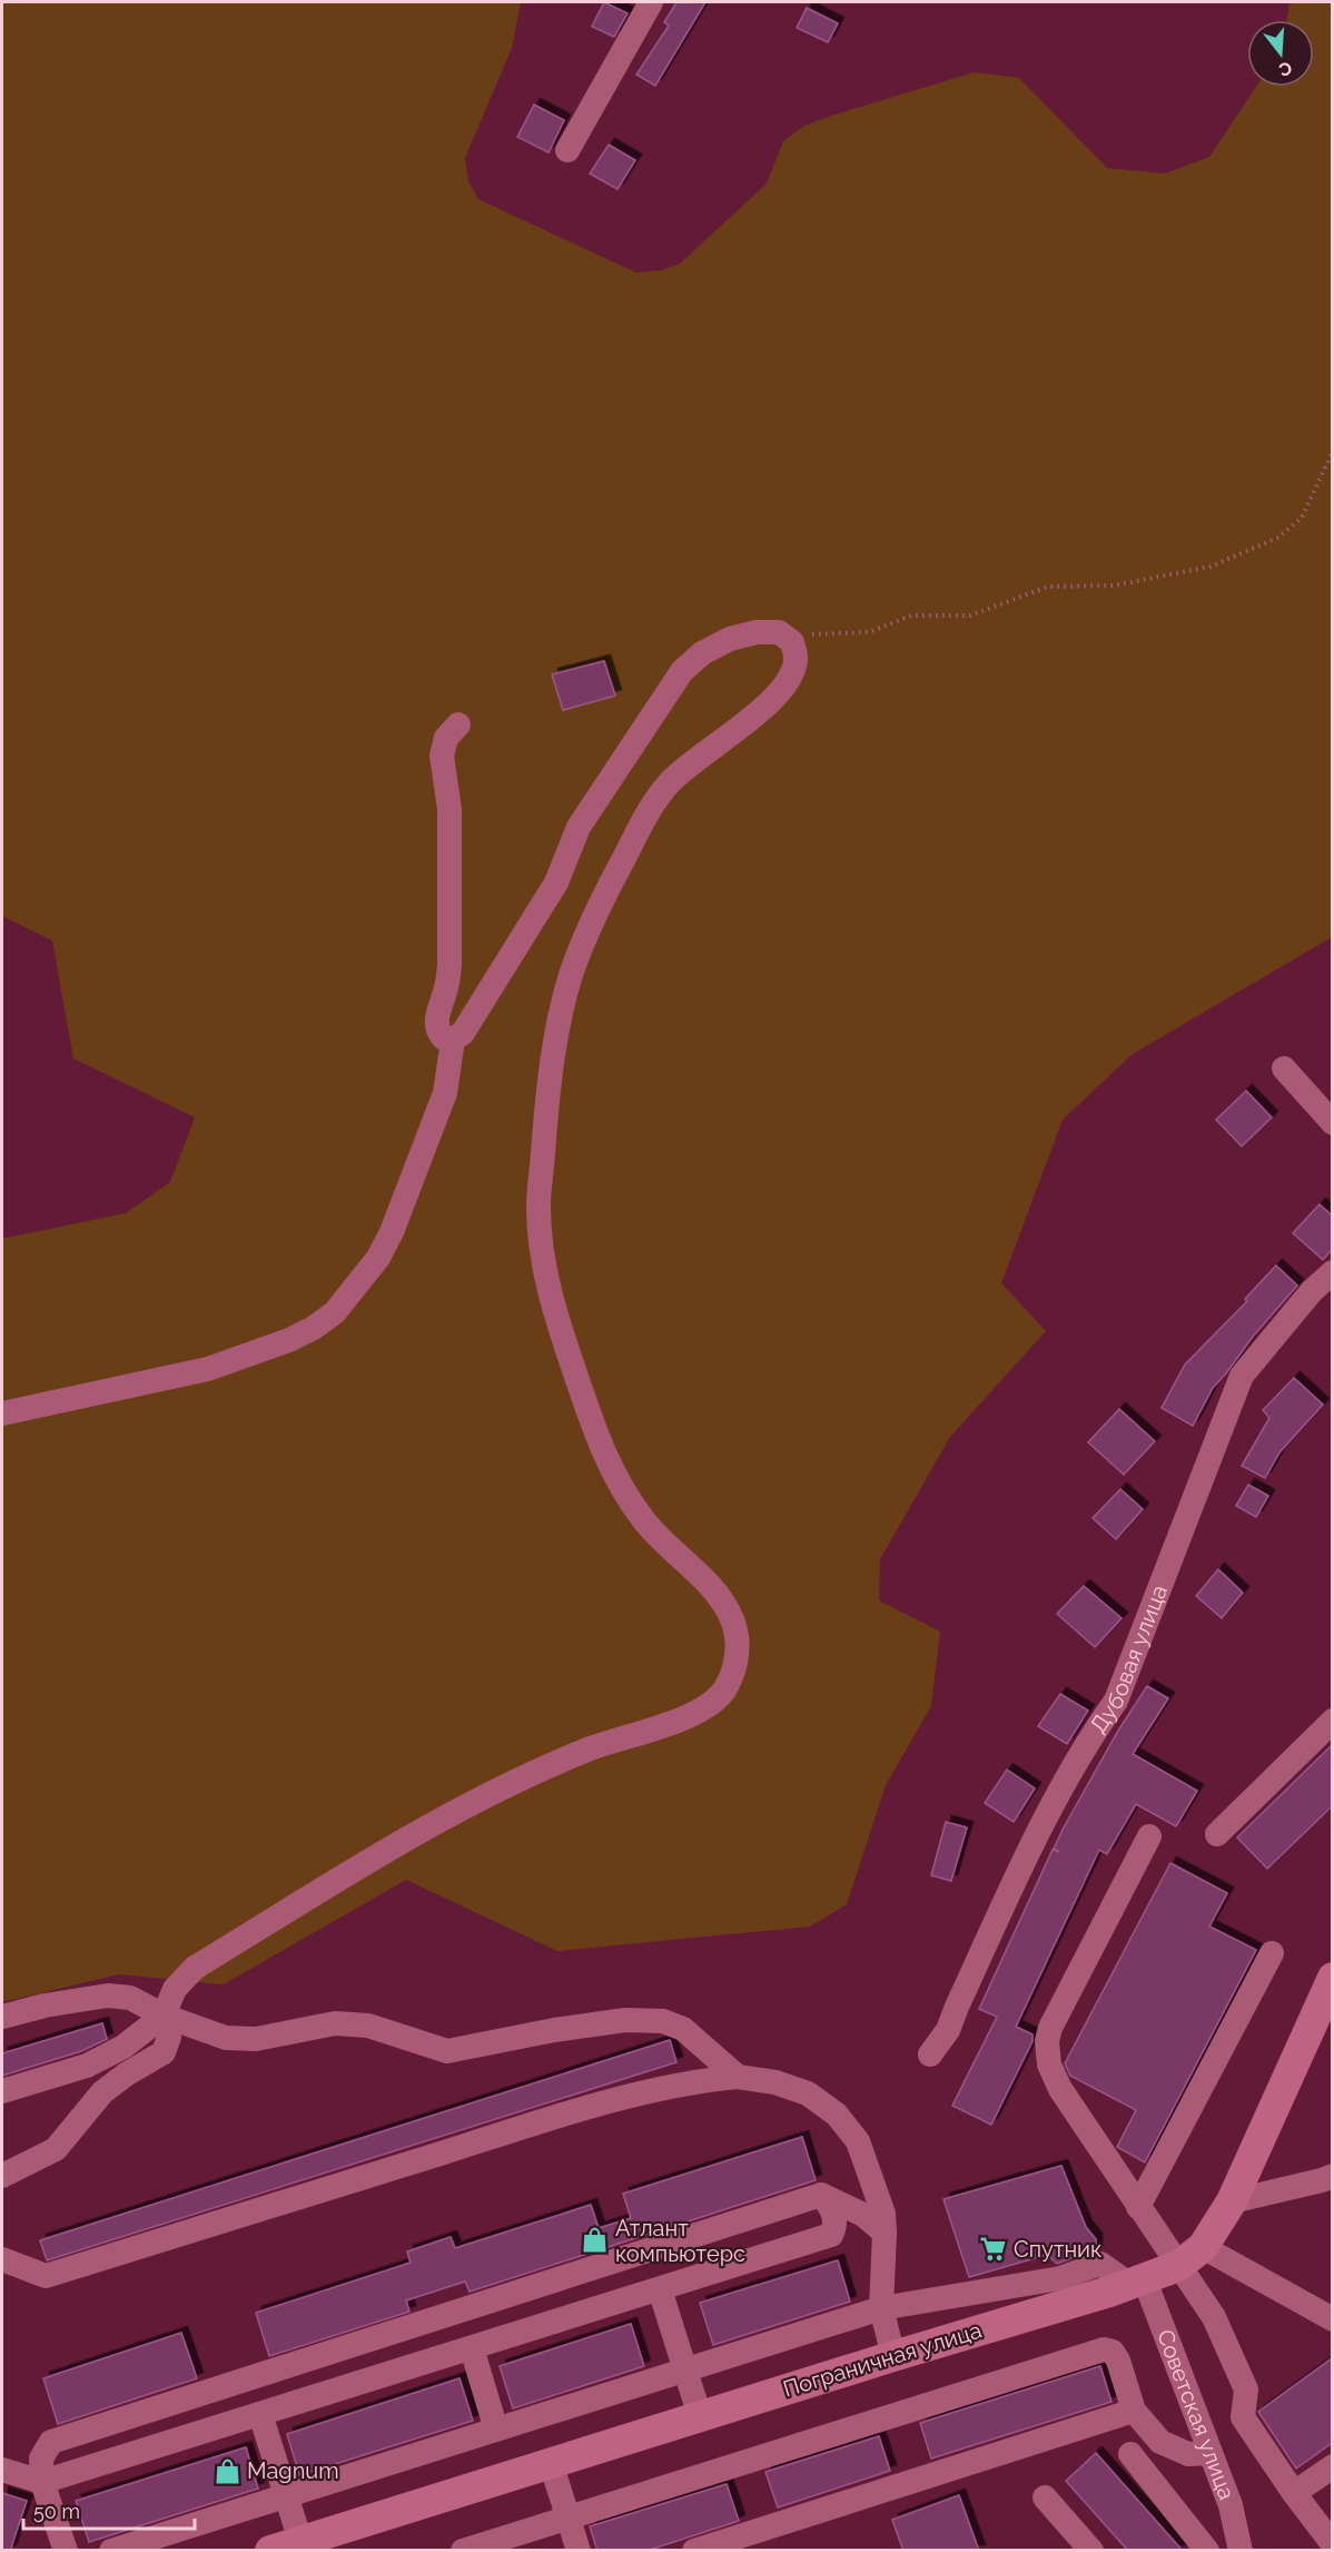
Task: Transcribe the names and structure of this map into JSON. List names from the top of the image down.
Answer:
{
  "streets": {
    "main road": ["Пограничная улица"],
    "street": ["Дубовая улица", "Советская улица"]
  },
  "crossings": [
    ["Пограничная улица", "Советская улица"]
  ],
  "places": {
    "shop": ["Атлант компьютерс", "Magnum"],
    "supermarket": ["Спутник"]
  },
  "scale_bar": "50 m",
  "north": "bottom"
}
